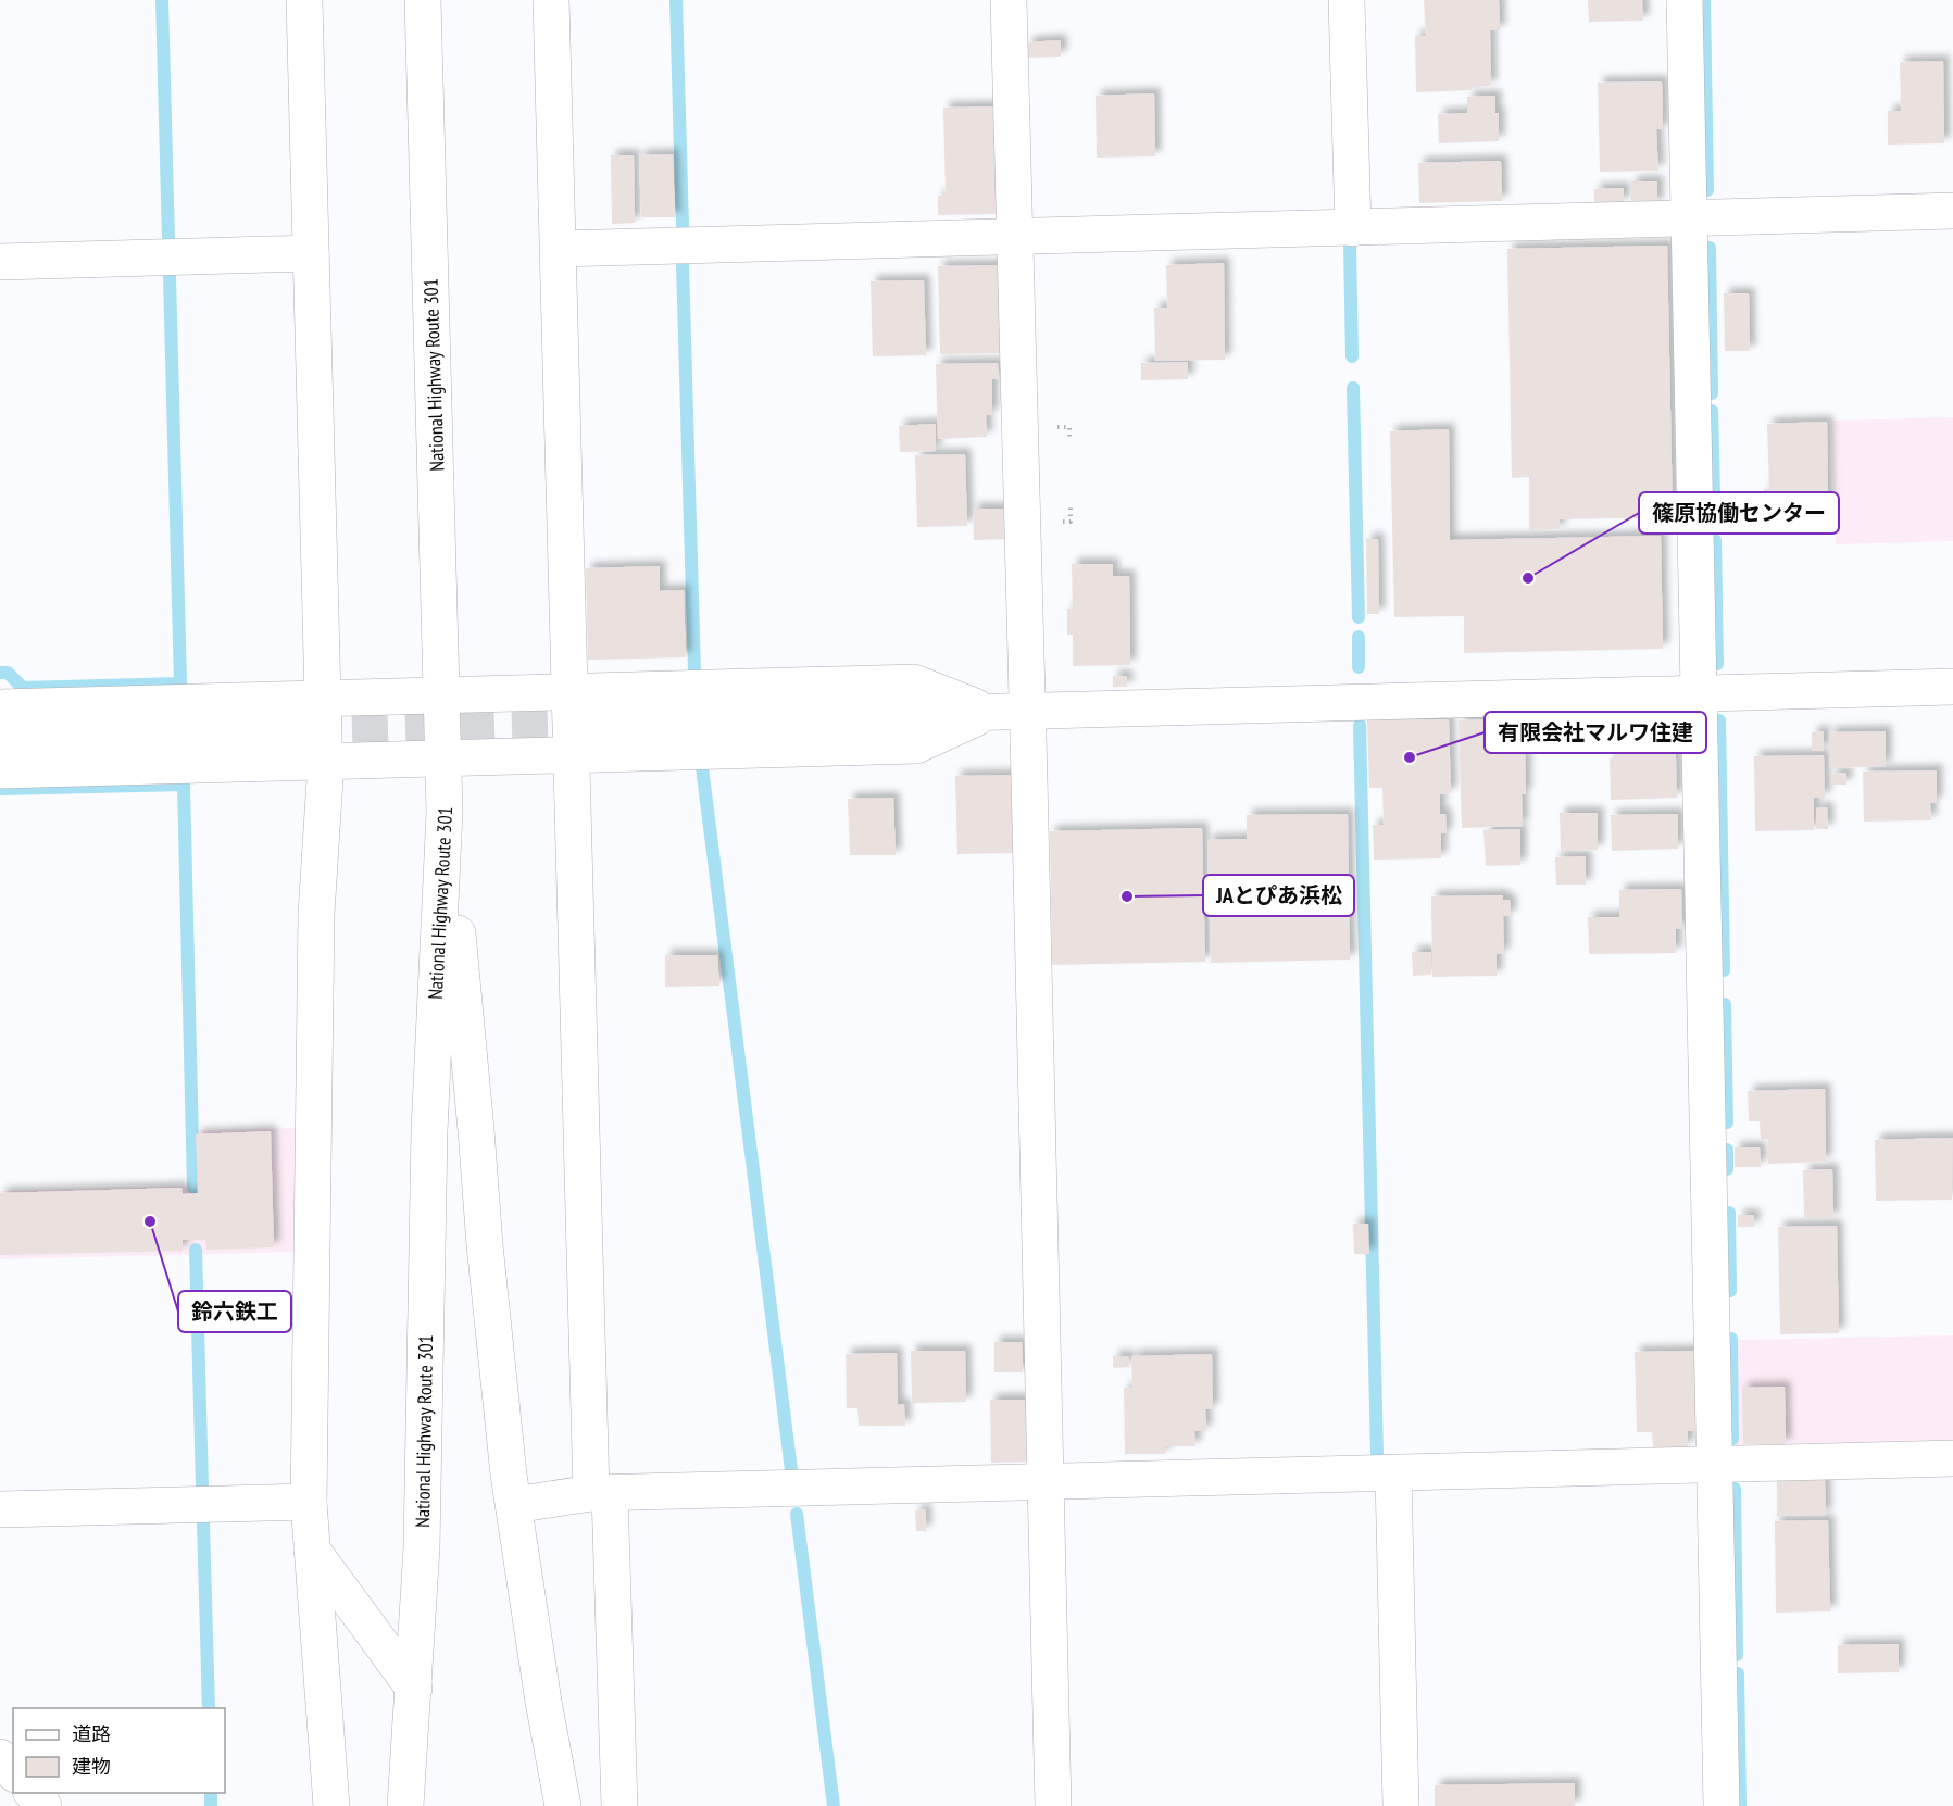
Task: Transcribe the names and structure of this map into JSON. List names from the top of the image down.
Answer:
{
  "streets": {
    "main road": ["National Highway Route 301"]
  },
  "places": [
    "篠原協働センター",
    "有限会社マルワ住建",
    "JAとぴあ浜松",
    "鈴六鉄工"
  ],
  "legend": ["道路", "建物"]
}
